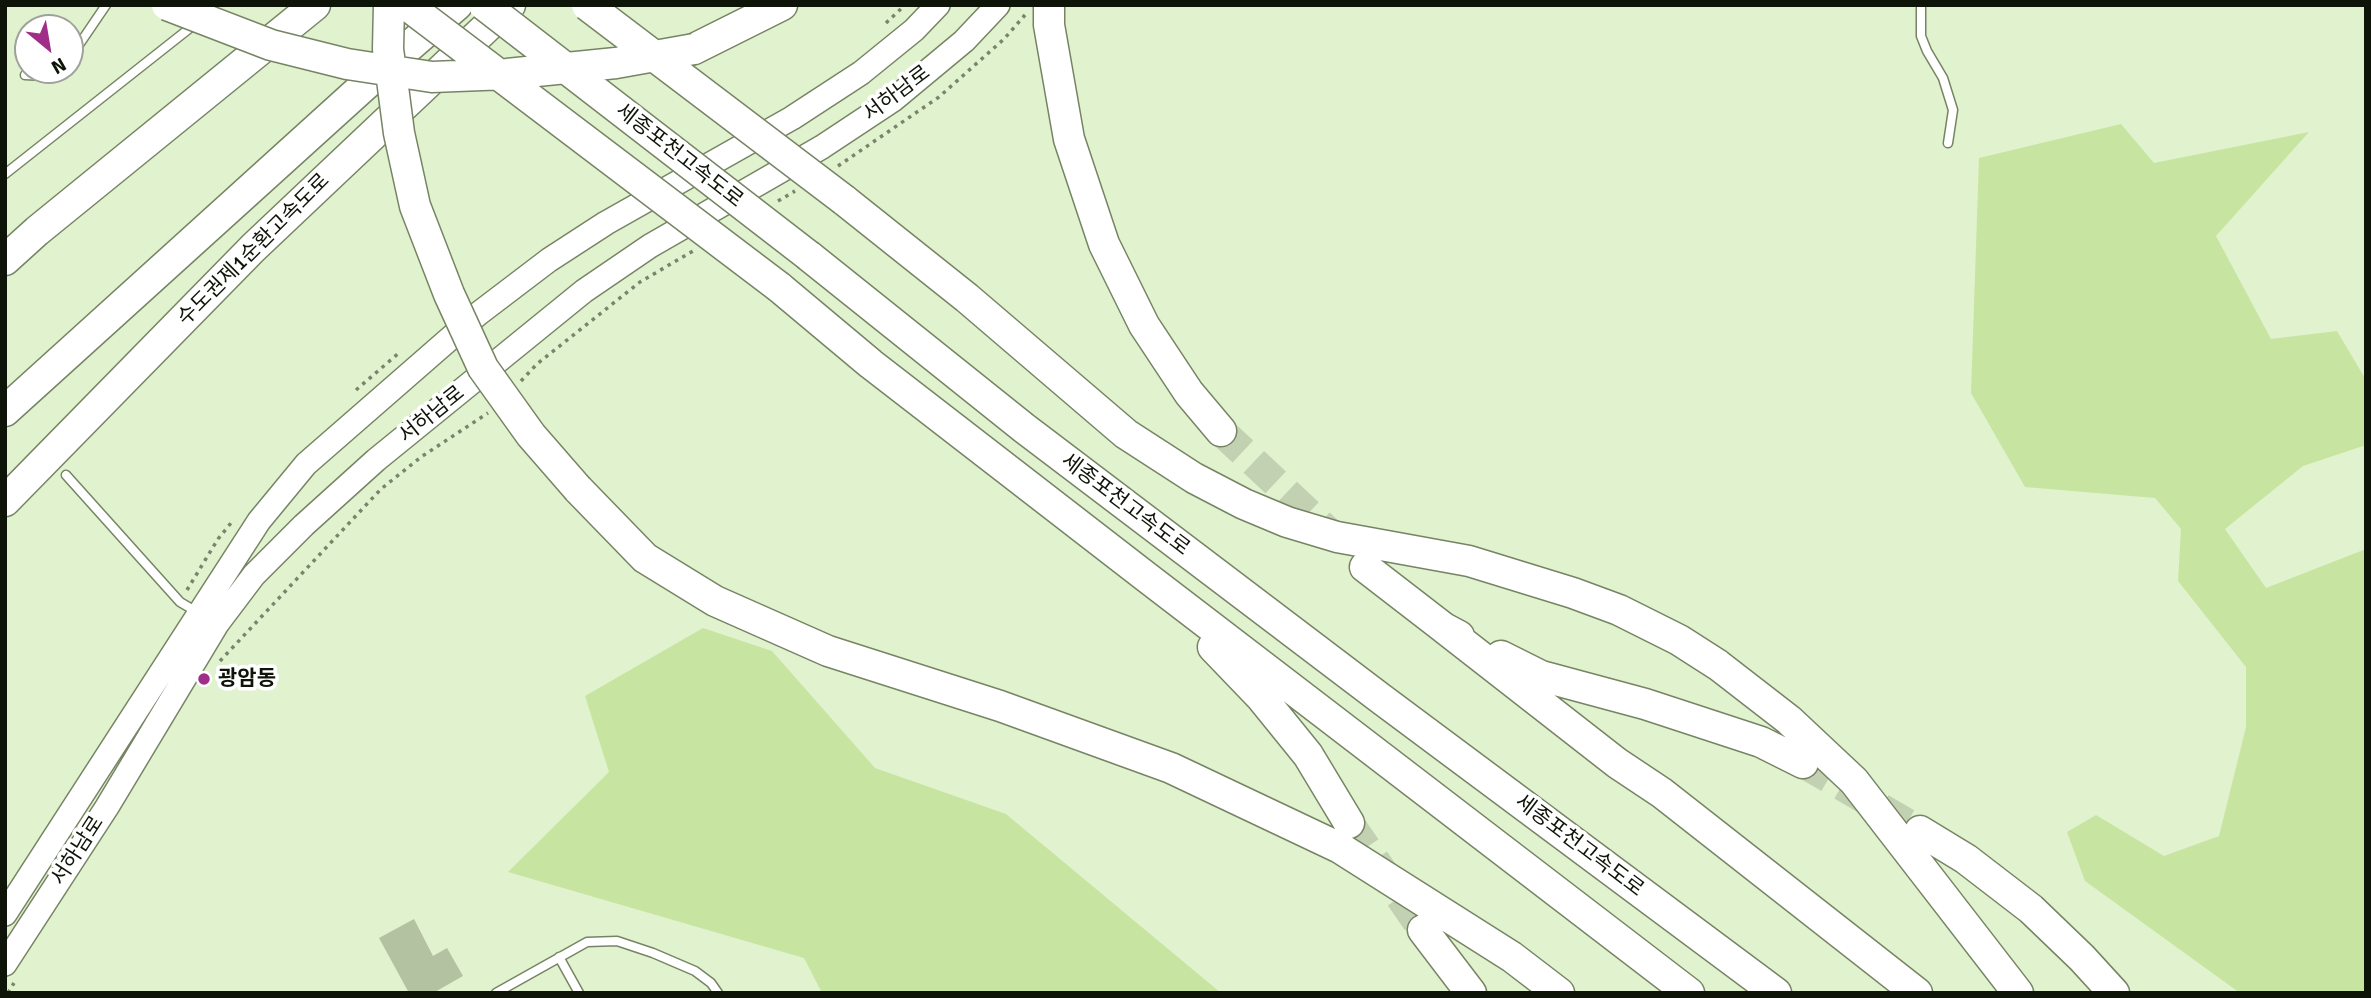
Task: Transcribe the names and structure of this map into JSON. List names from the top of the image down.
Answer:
{
  "streets": {
    "highway": ["세종포천고속도로", "수도권제1순환고속도로"],
    "main road": ["서하남로"]
  },
  "places": ["광암동"],
  "north": "bottom right"
}
